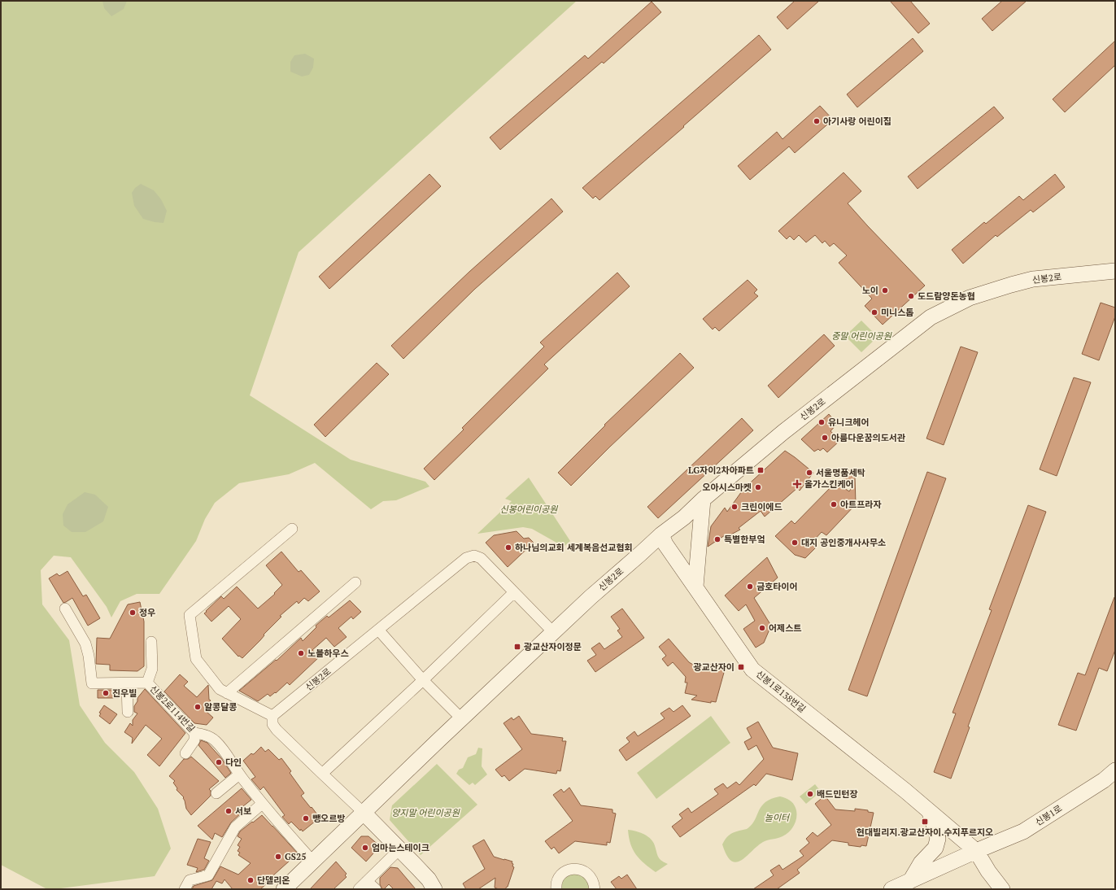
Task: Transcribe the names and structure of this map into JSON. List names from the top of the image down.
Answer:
{
  "streets": {
    "street": [
      "신봉2로",
      "신봉1로138번길",
      "신봉2로114번길",
      "신봉1로"
    ]
  },
  "crossings": [
    ["신봉2로", "신봉1로138번길"],
    ["신봉2로", "신봉2로114번길"],
    ["신봉1로138번길", "신봉1로"]
  ],
  "parks": [
    "중말 어린이공원",
    "신봉어린이공원",
    "양지말 어린이공원",
    "놀이터"
  ],
  "places": {
    "other": [
      "아기사랑 어린이집",
      "노이",
      "도드람양돈농협",
      "미니스톱",
      "유니크헤어",
      "아름다운꿈의도서관",
      "서울명품세탁",
      "오아시스마켓",
      "아트프라자",
      "크린이에드",
      "특별한부엌",
      "대지 공인중개사사무소",
      "하나님의교회 세계복음선교협회",
      "금호타이어",
      "정우",
      "어제스트",
      "노블하우스",
      "진우빌",
      "알콩달콩",
      "다인",
      "배드민턴장",
      "서보",
      "뺑오르방",
      "엄마는스테이크",
      "GS25",
      "단델리온"
    ],
    "transit": [
      "LG자이2차아파트",
      "광교산자이정문",
      "광교산자이",
      "현대빌리지.광교산자이.수지푸르지오"
    ],
    "health": ["올가스킨케어"]
  }
}
